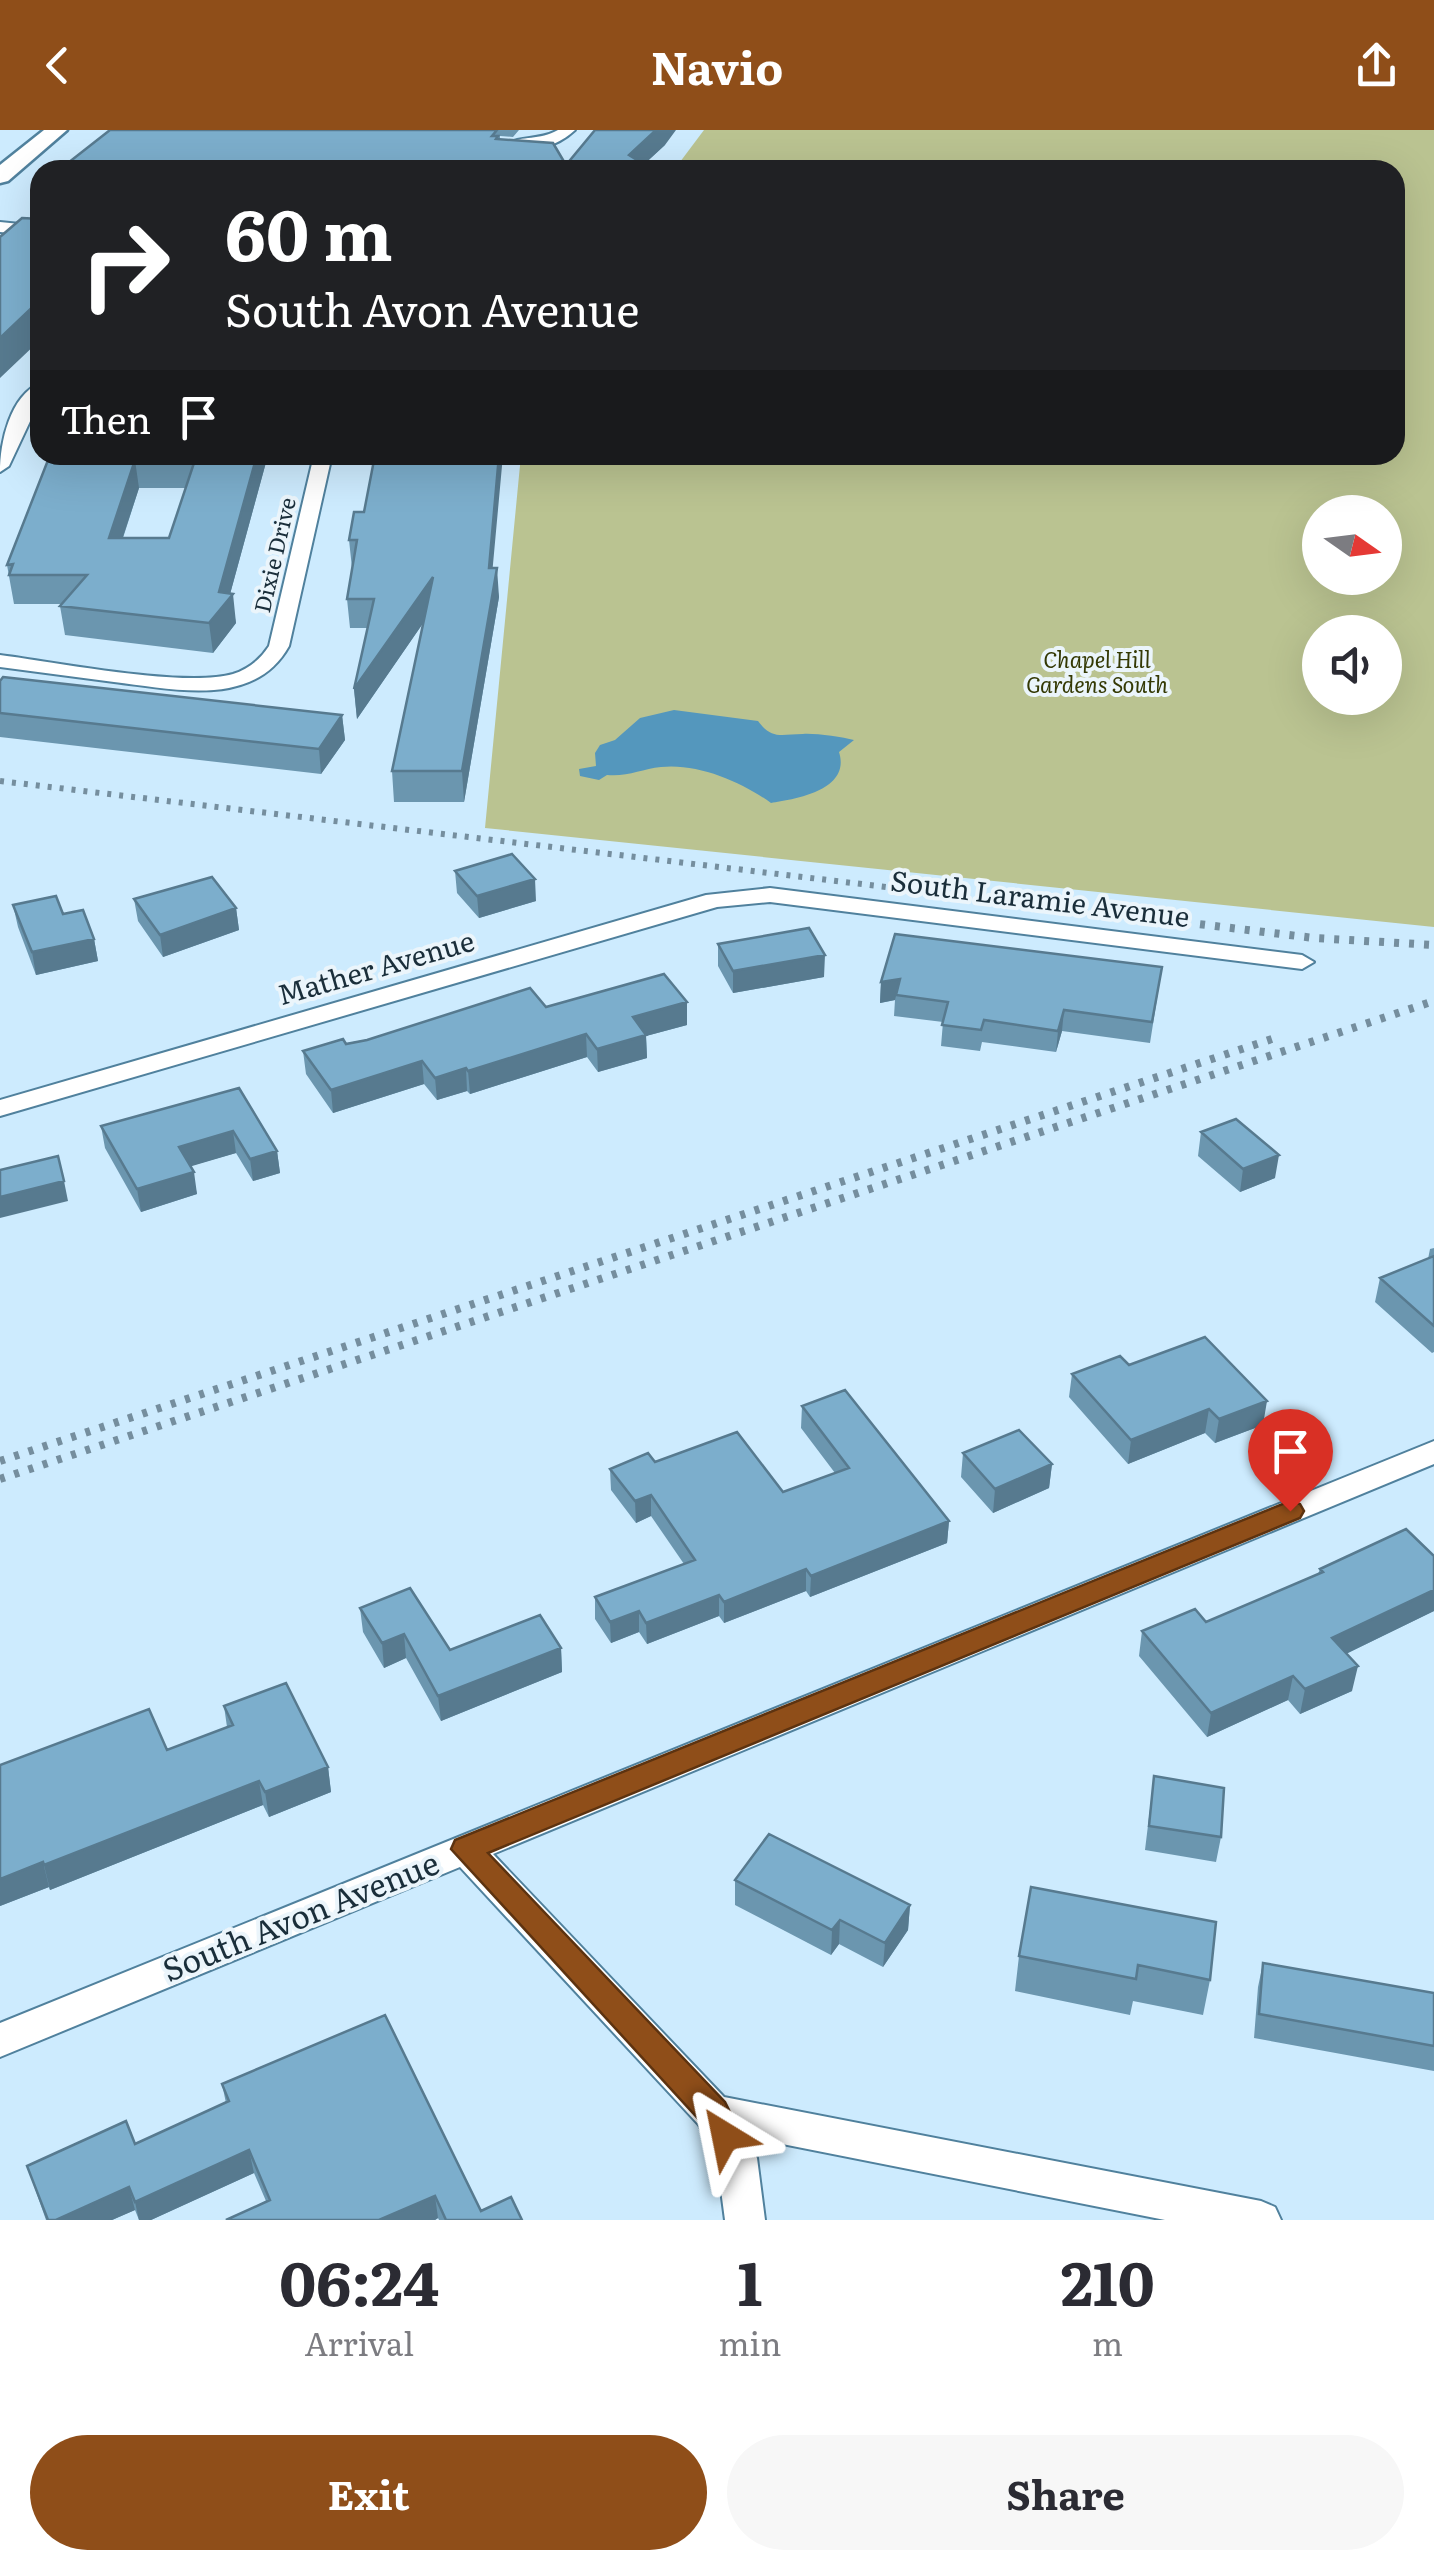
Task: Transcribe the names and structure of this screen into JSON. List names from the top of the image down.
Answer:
{
  "streets": {
    "street": [
      "Dixie Drive",
      "South Laramie Avenue",
      "Mather Avenue",
      "South Avon Avenue"
    ]
  },
  "crossings": [
    ["South Laramie Avenue", "Mather Avenue"]
  ],
  "parks": ["Chapel Hill Gardens South"],
  "north": "right",
  "page": {
    "header": "Navio",
    "turn": ["60 m", "South Avon Avenue"],
    "then": "Then",
    "eta": [
      "06:24",
      "Arrival",
      "1",
      "min",
      "210",
      "m"
    ],
    "buttons": ["Exit", "Share"]
  }
}
